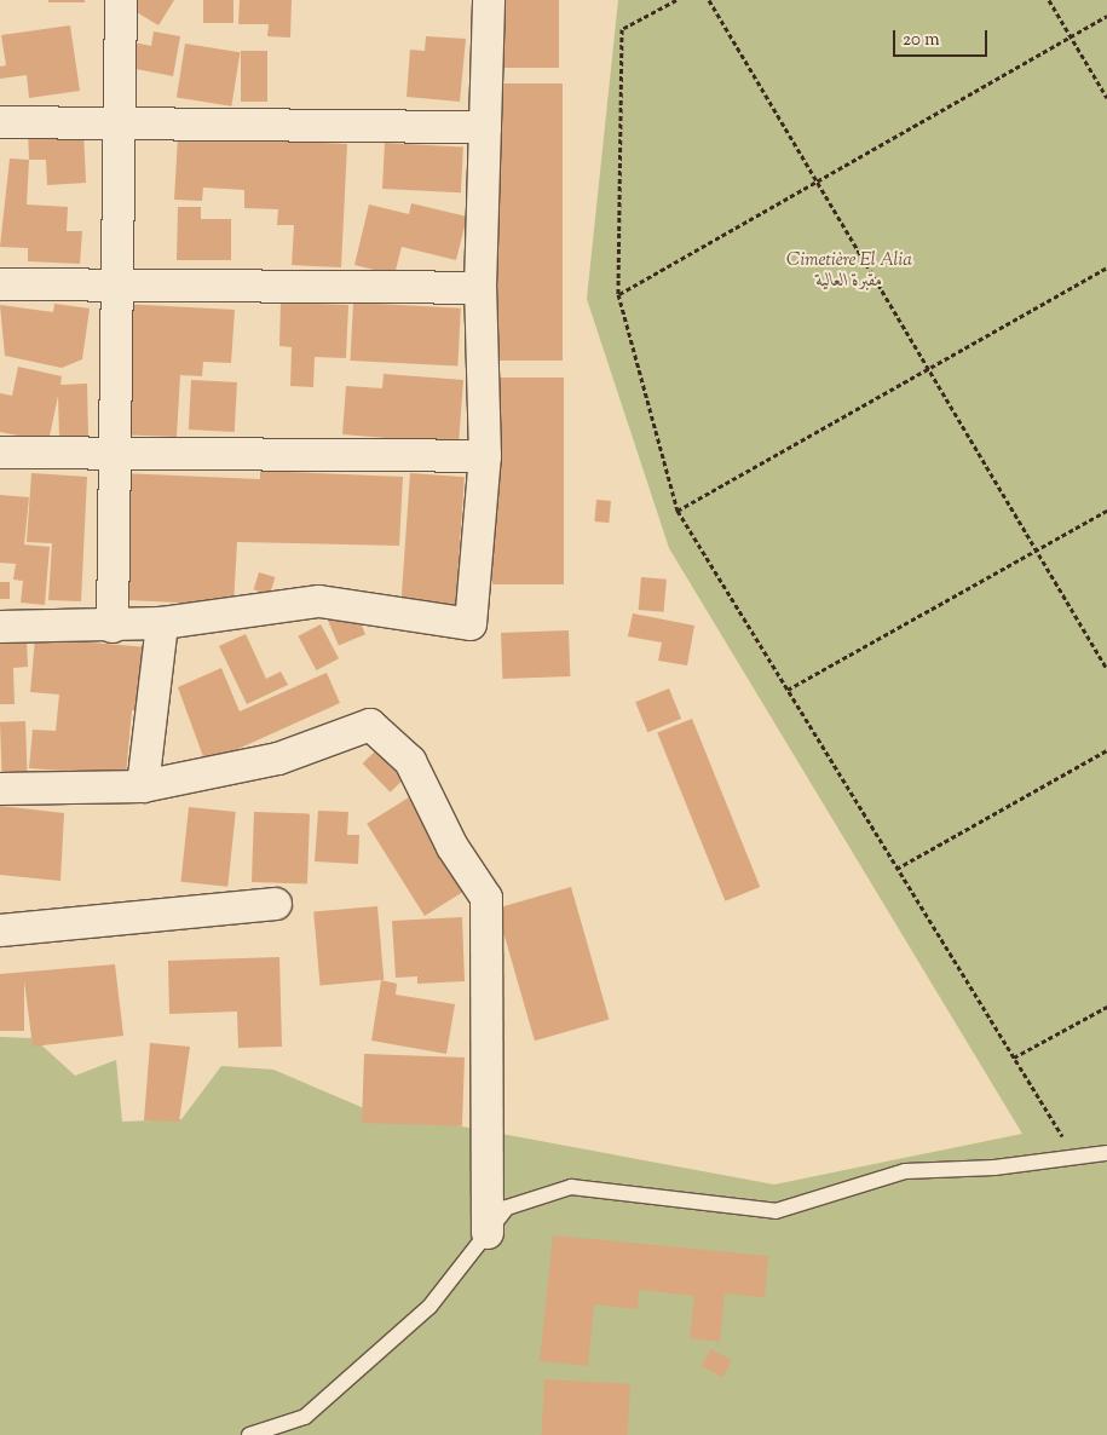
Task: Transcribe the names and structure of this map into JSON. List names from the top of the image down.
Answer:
{
  "parks": ["Cimetière El Alia مقبرة العالية"],
  "scale_bar": "20 m"
}
